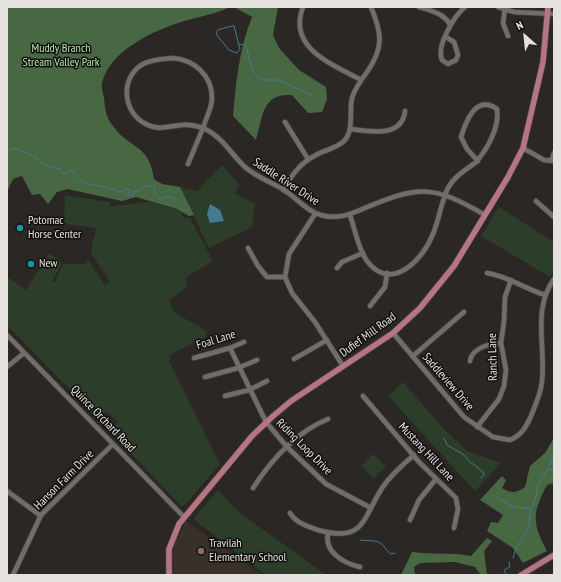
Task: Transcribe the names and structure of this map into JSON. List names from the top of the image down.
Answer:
{
  "streets": {
    "main road": ["Dufief Mill Road"],
    "street": [
      "Saddle River Drive",
      "Foal Lane",
      "Ranch Lane",
      "Saddleview Drive",
      "Quince Orchard Road",
      "Riding Loop Drive",
      "Mustang Hill Lane",
      "Hanson Farm Drive"
    ]
  },
  "crossings": [
    ["Saddle River Drive", "Dufief Mill Road"],
    ["Dufief Mill Road", "Saddleview Drive"],
    ["Dufief Mill Road", "Quince Orchard Road"],
    ["Dufief Mill Road", "Riding Loop Drive"],
    ["Foal Lane", "Riding Loop Drive"],
    ["Ranch Lane", "Saddleview Drive"],
    ["Quince Orchard Road", "Hanson Farm Drive"]
  ],
  "parks": ["Muddy Branch Stream Valley Park"],
  "places": ["Potomac Horse Center", "New", "Travilah Elementary School"],
  "north": "top left"
}
